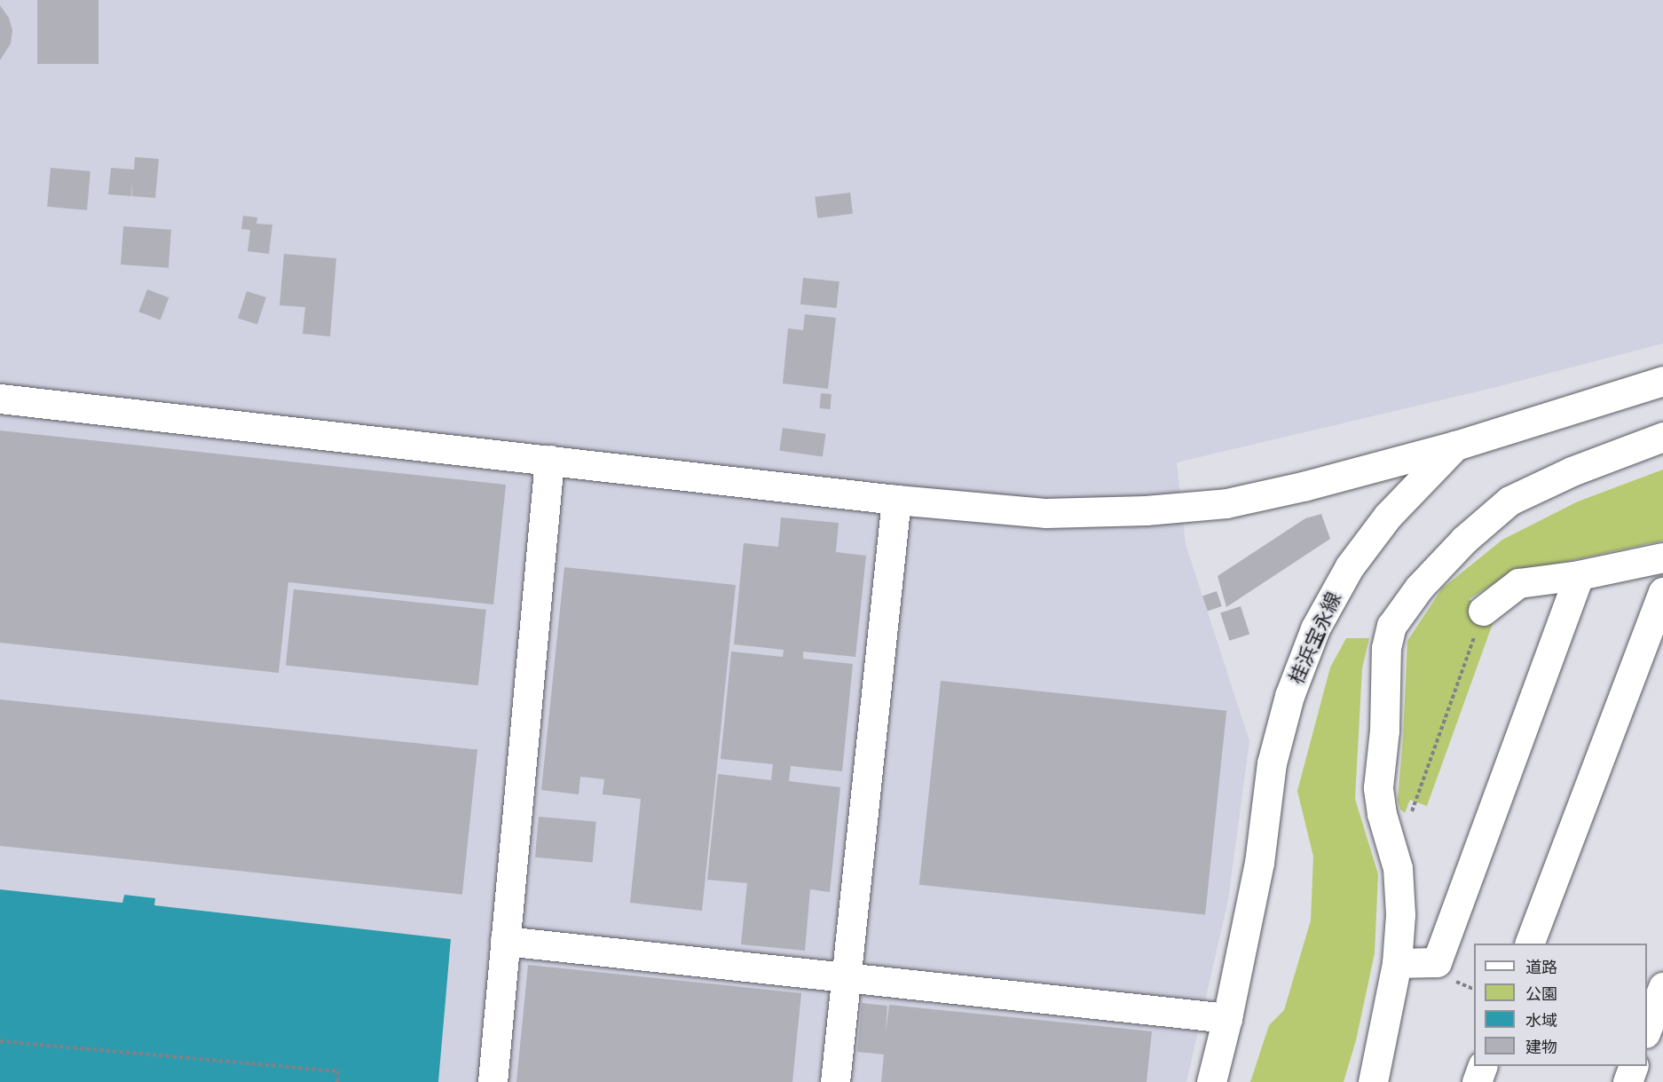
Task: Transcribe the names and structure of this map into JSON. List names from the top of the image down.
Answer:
{
  "streets": {
    "street": ["桂浜宝永線"]
  },
  "legend": [
    "道路",
    "公園",
    "水域",
    "建物"
  ]
}
